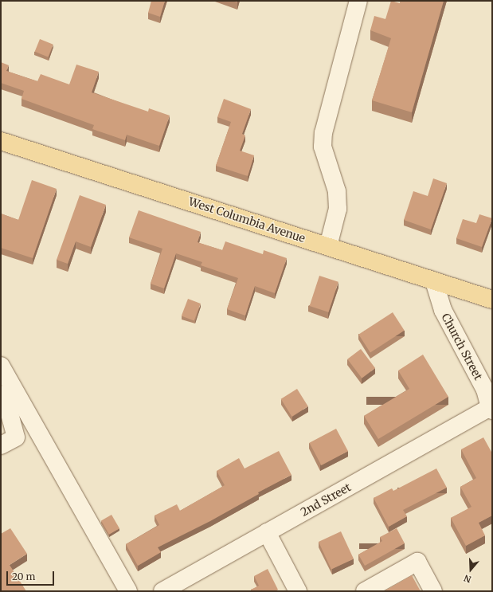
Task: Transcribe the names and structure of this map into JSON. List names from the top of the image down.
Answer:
{
  "streets": {
    "main road": ["West Columbia Avenue"],
    "street": ["Church Street", "2nd Street"]
  },
  "crossings": [
    ["West Columbia Avenue", "Church Street"],
    ["Church Street", "2nd Street"]
  ],
  "scale_bar": "20 m",
  "north": "bottom"
}
